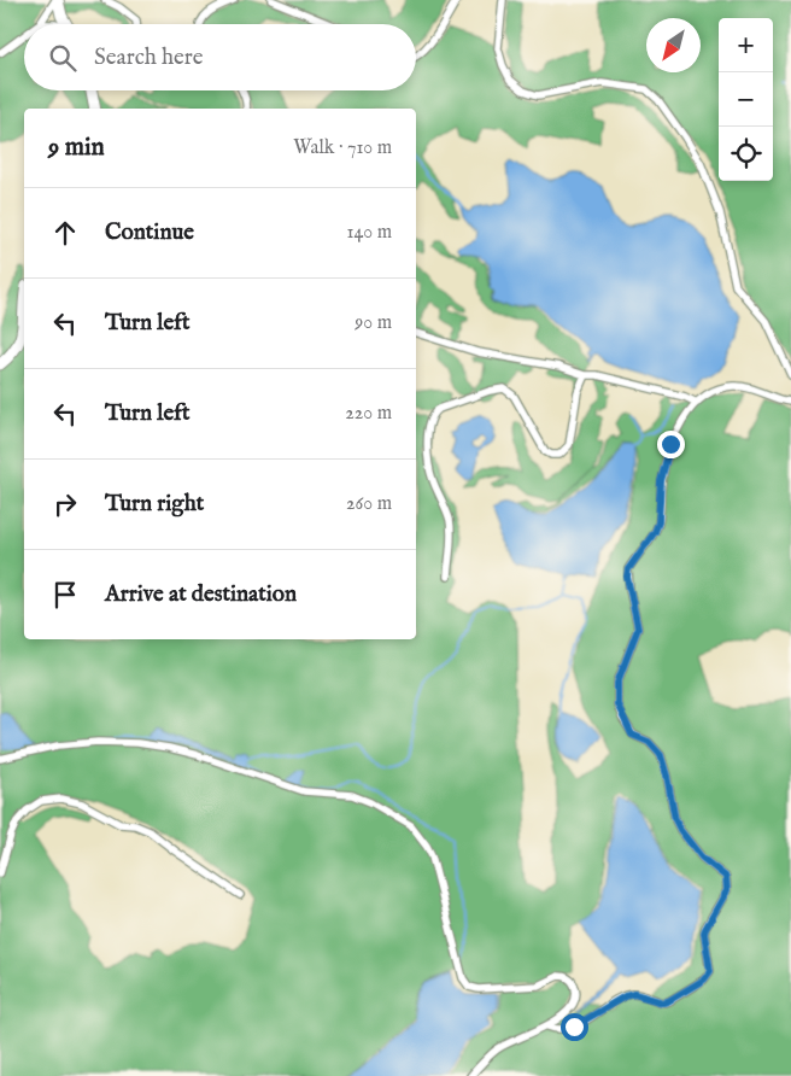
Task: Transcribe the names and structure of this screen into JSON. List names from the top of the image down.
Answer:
{
  "north": "bottom left",
  "page": {
    "map_buttons": ["+", "−"],
    "search": "Search here",
    "heading": ["9 min", "Walk · 710 m"],
    "list": [
      ["Continue", "140 m"],
      ["Turn left", "90 m"],
      ["Turn left", "220 m"],
      ["Turn right", "260 m"],
      "Arrive at destination"
    ]
  }
}
